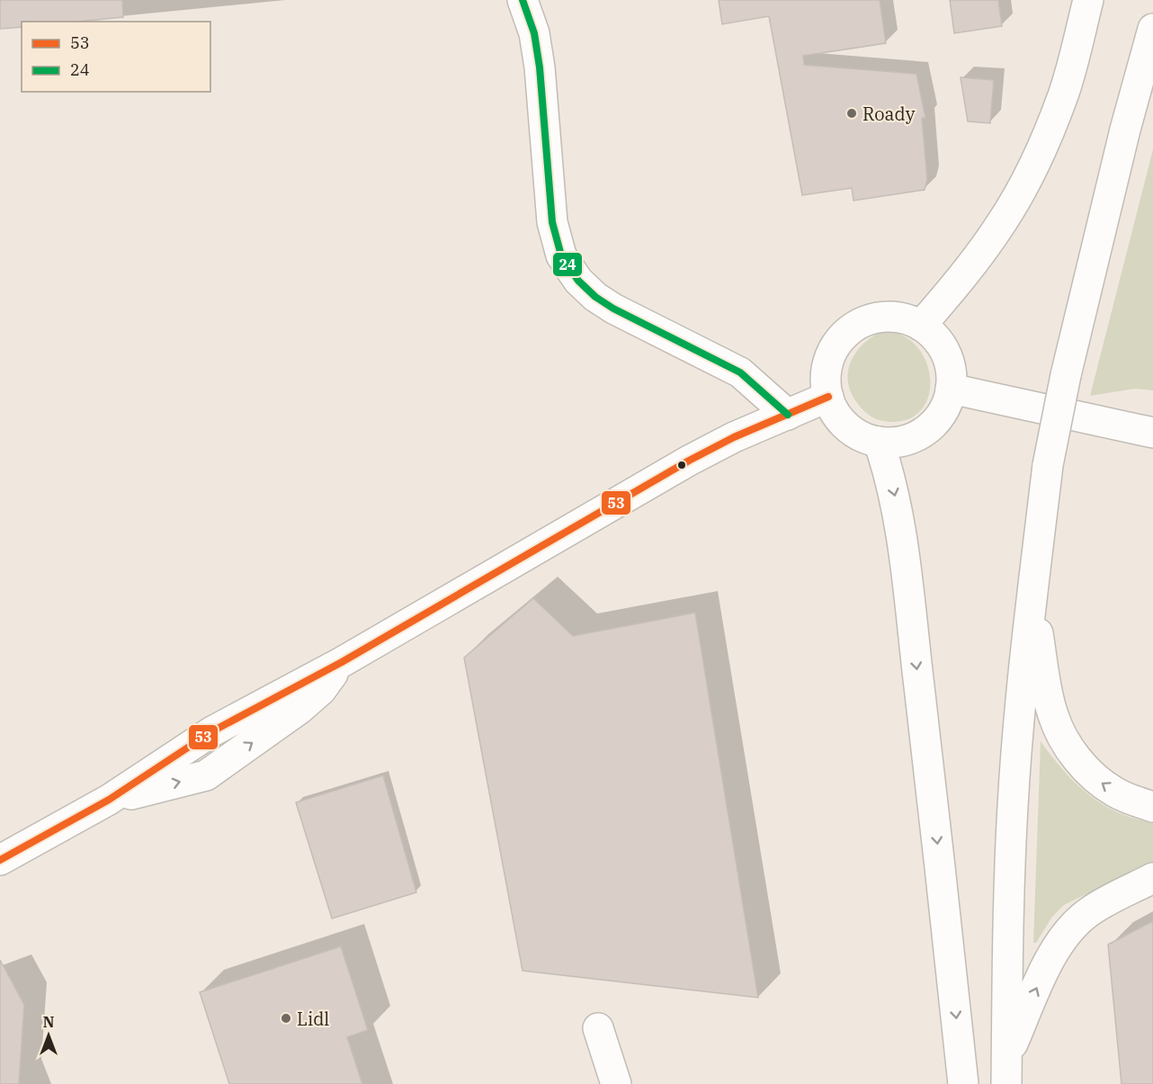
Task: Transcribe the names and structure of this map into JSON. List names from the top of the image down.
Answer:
{
  "places": ["Roady", "Lidl"],
  "lines": ["transit line 24", "transit line 53"],
  "legend": ["53", "24"],
  "north": "top"
}
